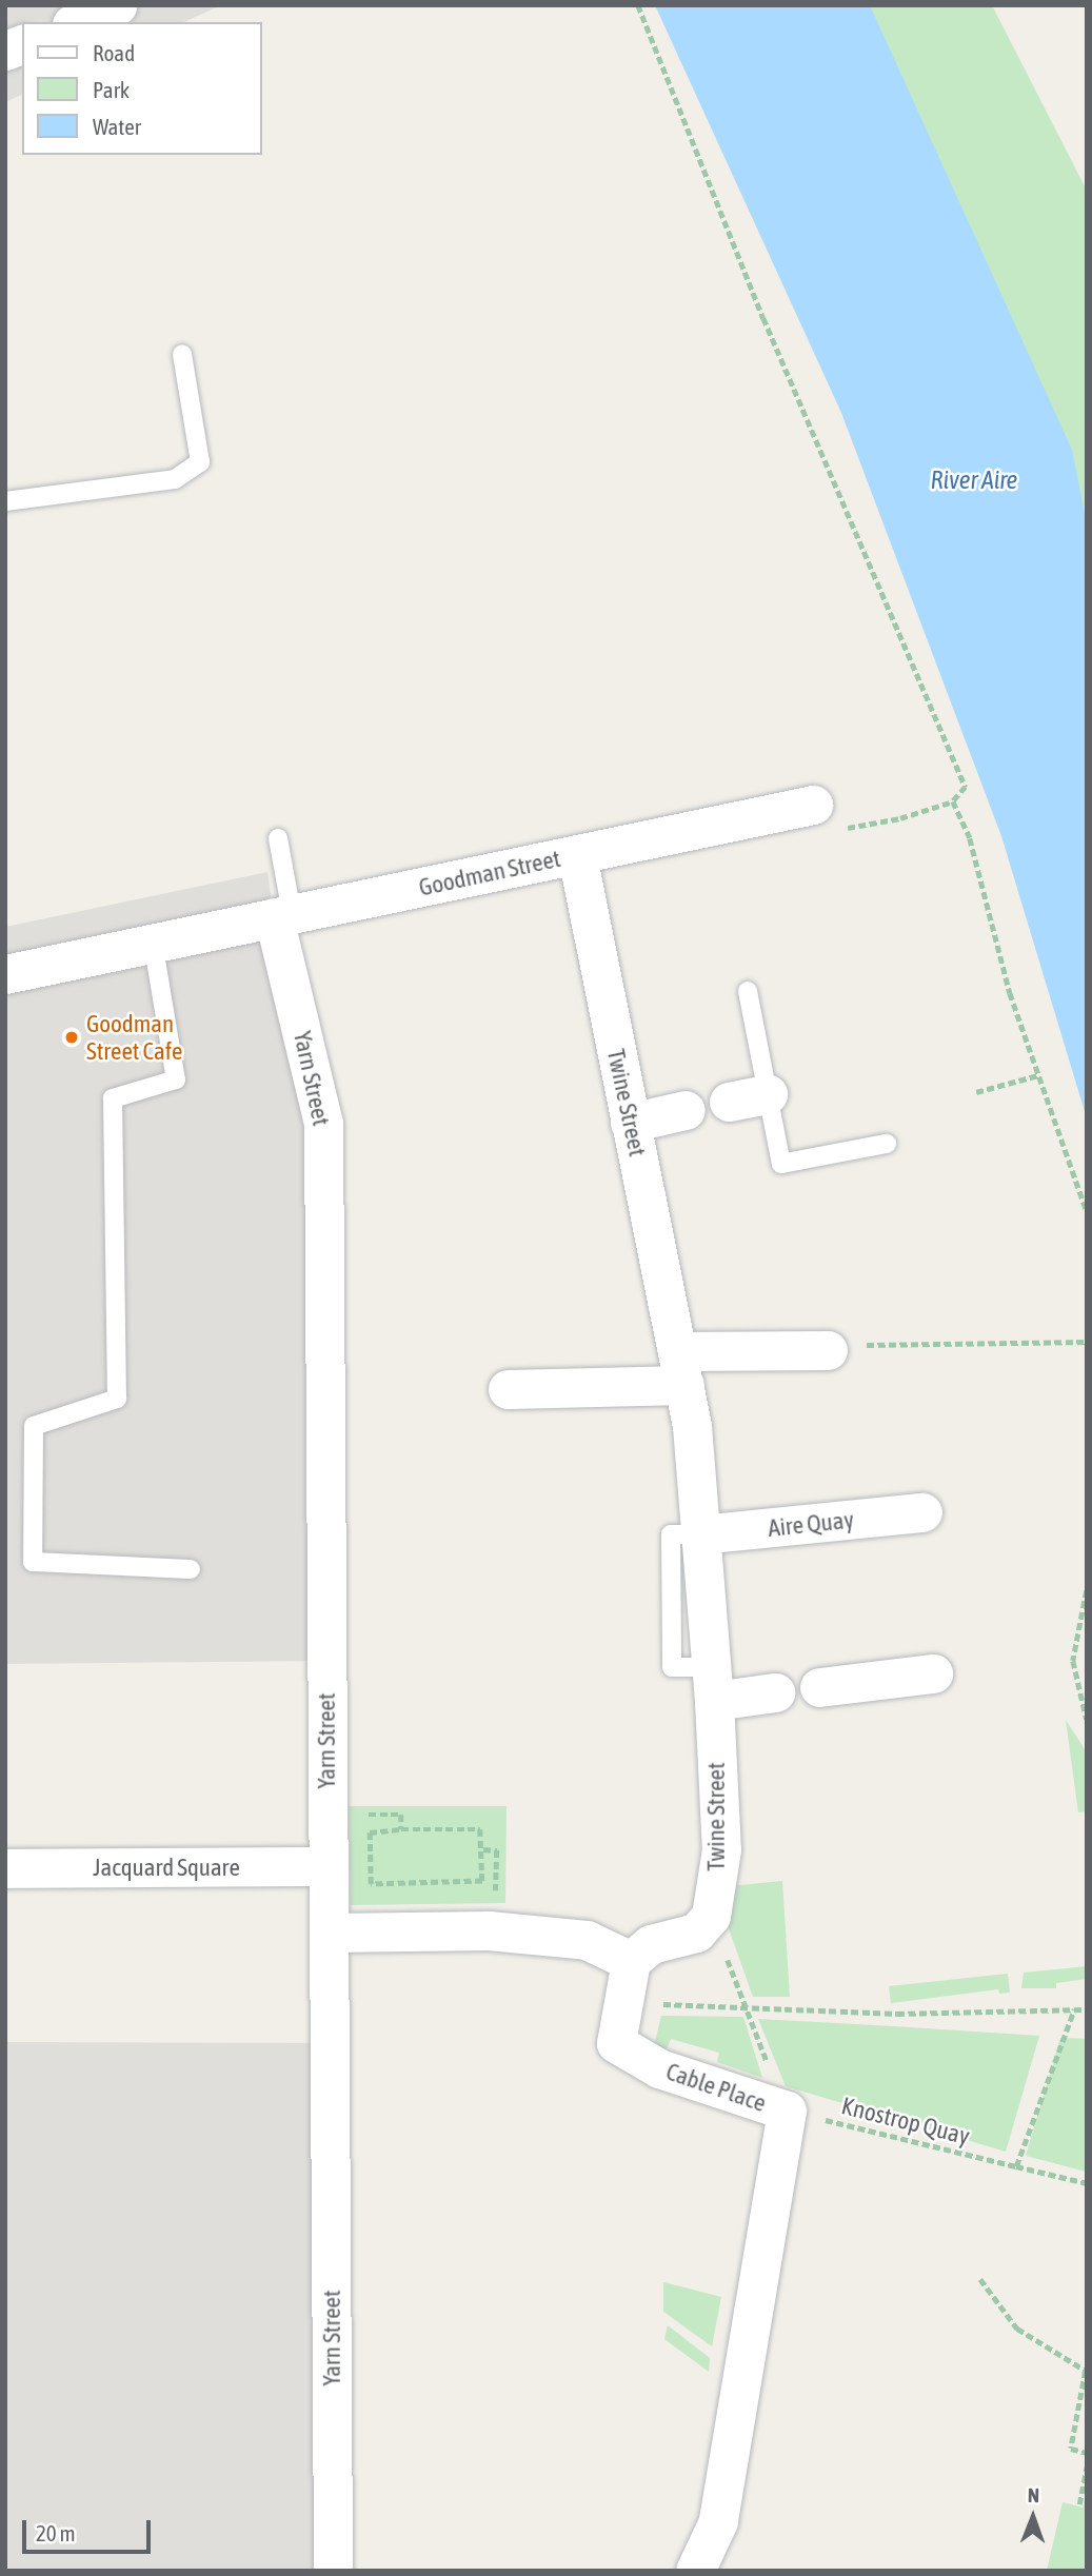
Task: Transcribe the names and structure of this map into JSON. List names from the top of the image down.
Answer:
{
  "streets": {
    "street": [
      "Goodman Street",
      "Yarn Street",
      "Twine Street",
      "Aire Quay",
      "Jacquard Square",
      "Cable Place"
    ],
    "path": ["Knostrop Quay"]
  },
  "crossings": [
    ["Goodman Street", "Yarn Street"],
    ["Goodman Street", "Twine Street"],
    ["Yarn Street", "Jacquard Square"],
    ["Twine Street", "Aire Quay"],
    ["Cable Place", "Knostrop Quay"]
  ],
  "water": ["River Aire"],
  "places": ["Goodman Street Cafe"],
  "legend": ["Road", "Park", "Water"],
  "scale_bar": "20 m",
  "north": "top"
}
